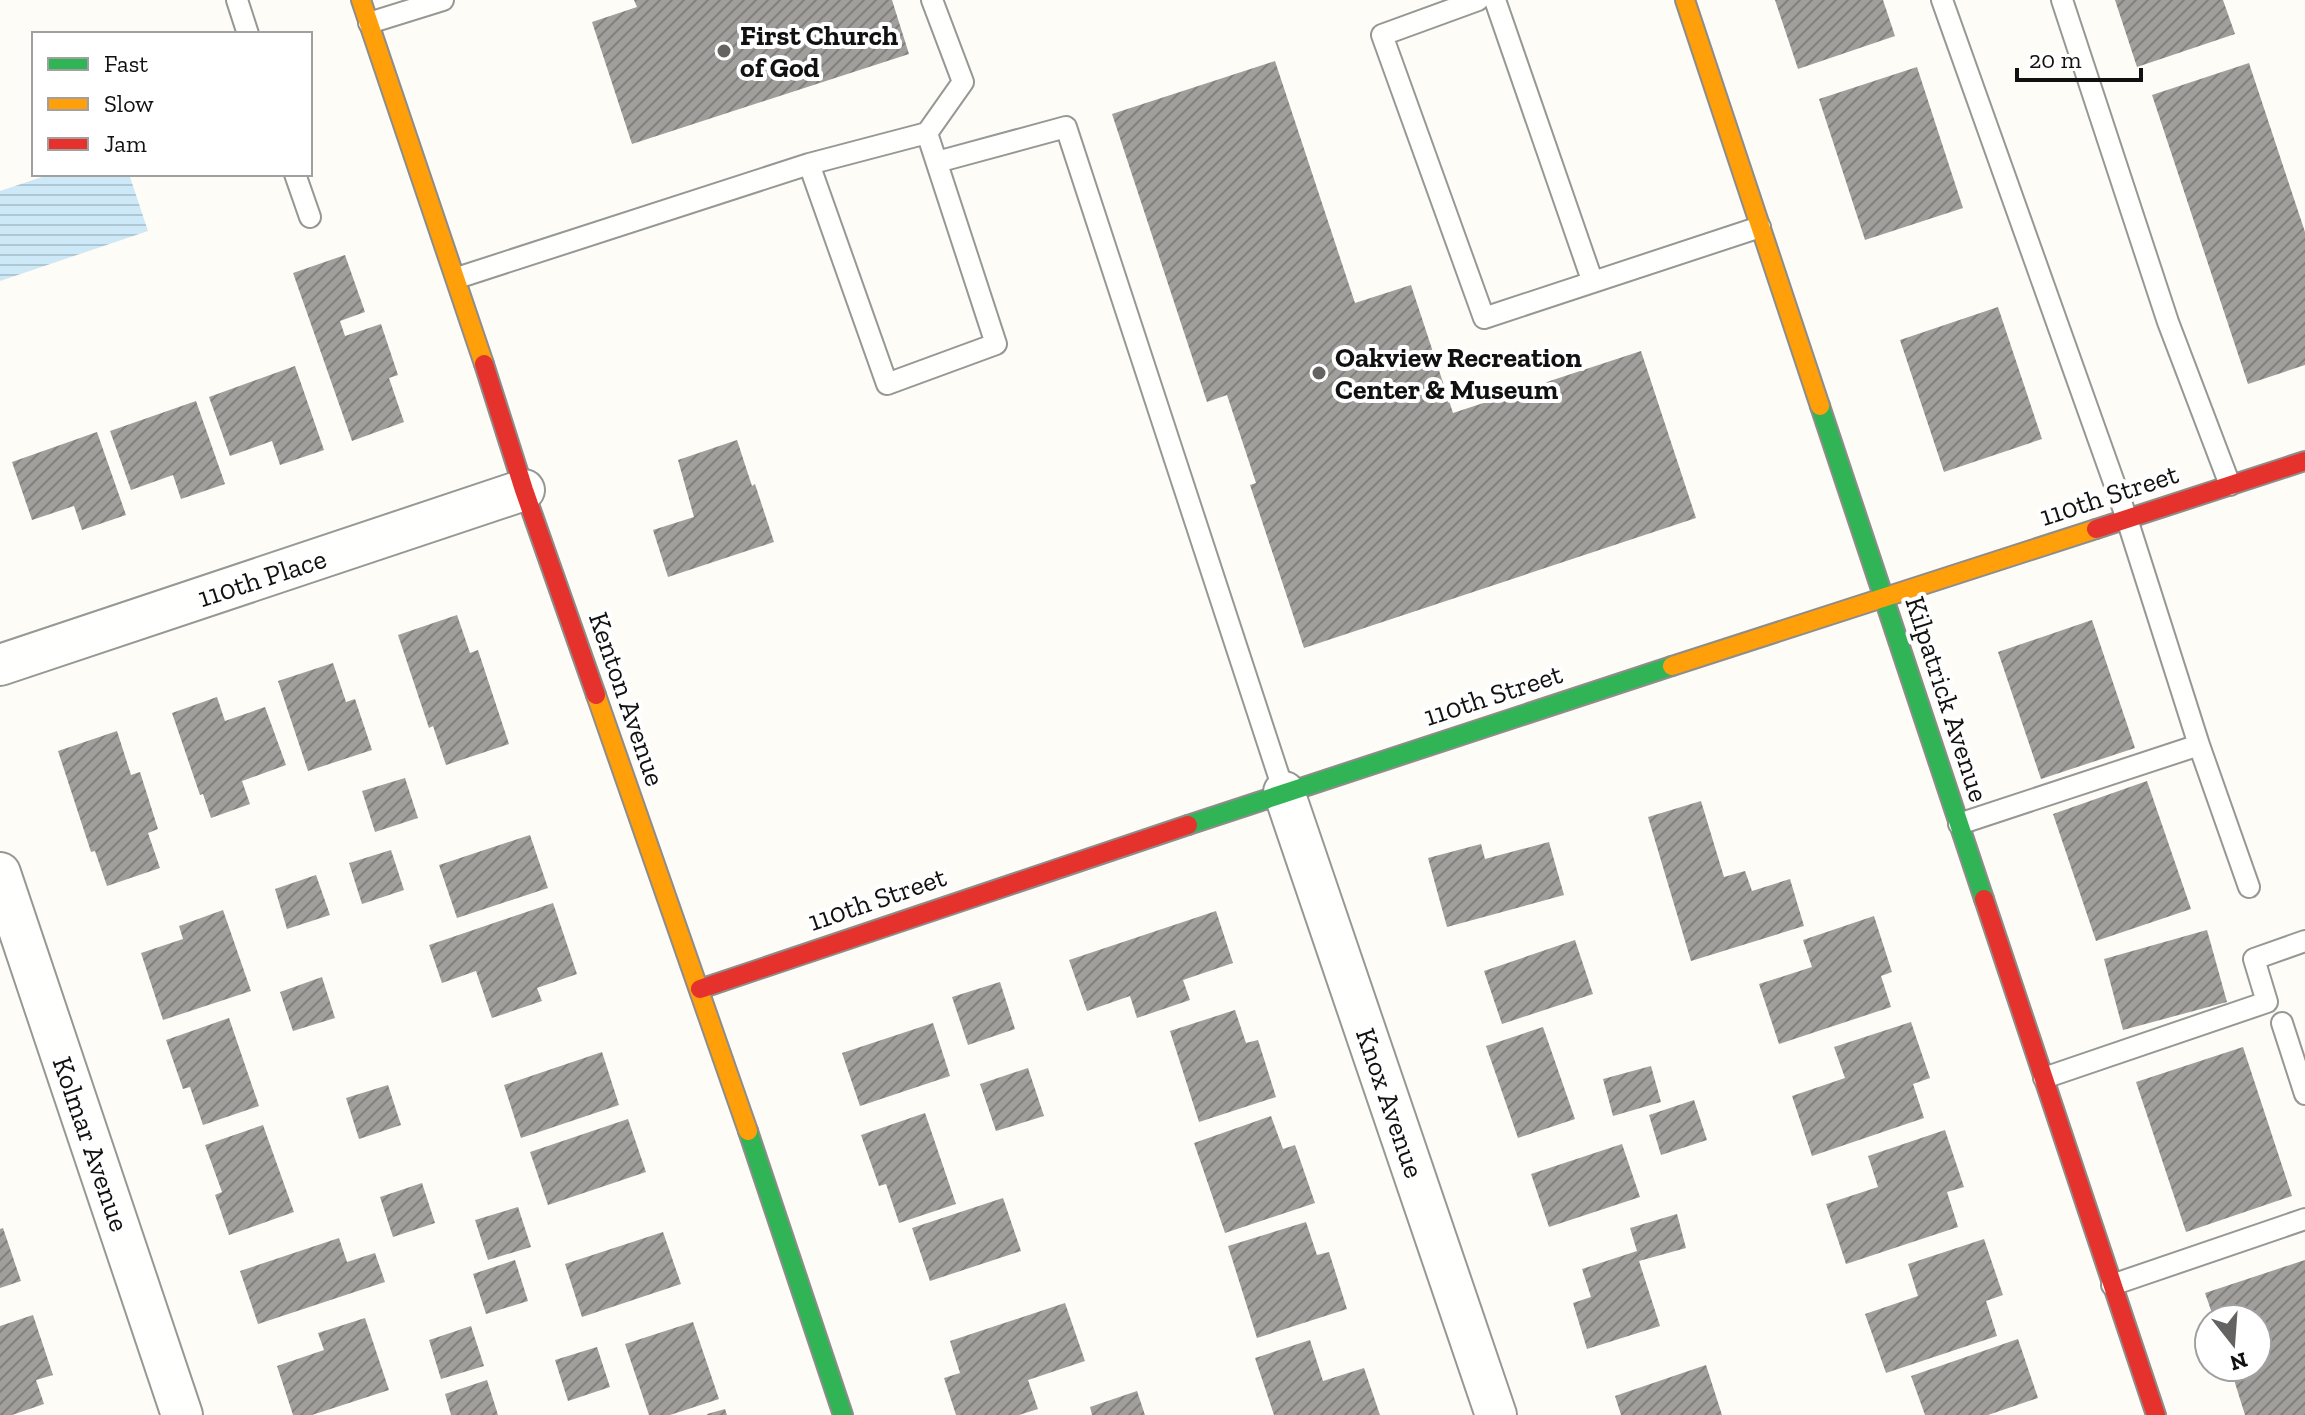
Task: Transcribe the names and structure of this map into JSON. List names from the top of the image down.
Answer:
{
  "streets": {
    "street": [
      "110th Street",
      "110th Place",
      "Kenton Avenue",
      "Kilpatrick Avenue",
      "Knox Avenue",
      "Kolmar Avenue"
    ]
  },
  "crossings": [
    ["110th Street", "Kenton Avenue"],
    ["110th Street", "Kilpatrick Avenue"],
    ["110th Street", "Knox Avenue"],
    ["110th Place", "Kenton Avenue"]
  ],
  "places": ["First Church of God", "Oakview Recreation Center & Museum"],
  "legend": ["Fast", "Slow", "Jam"],
  "scale_bar": "20 m",
  "north": "bottom"
}
